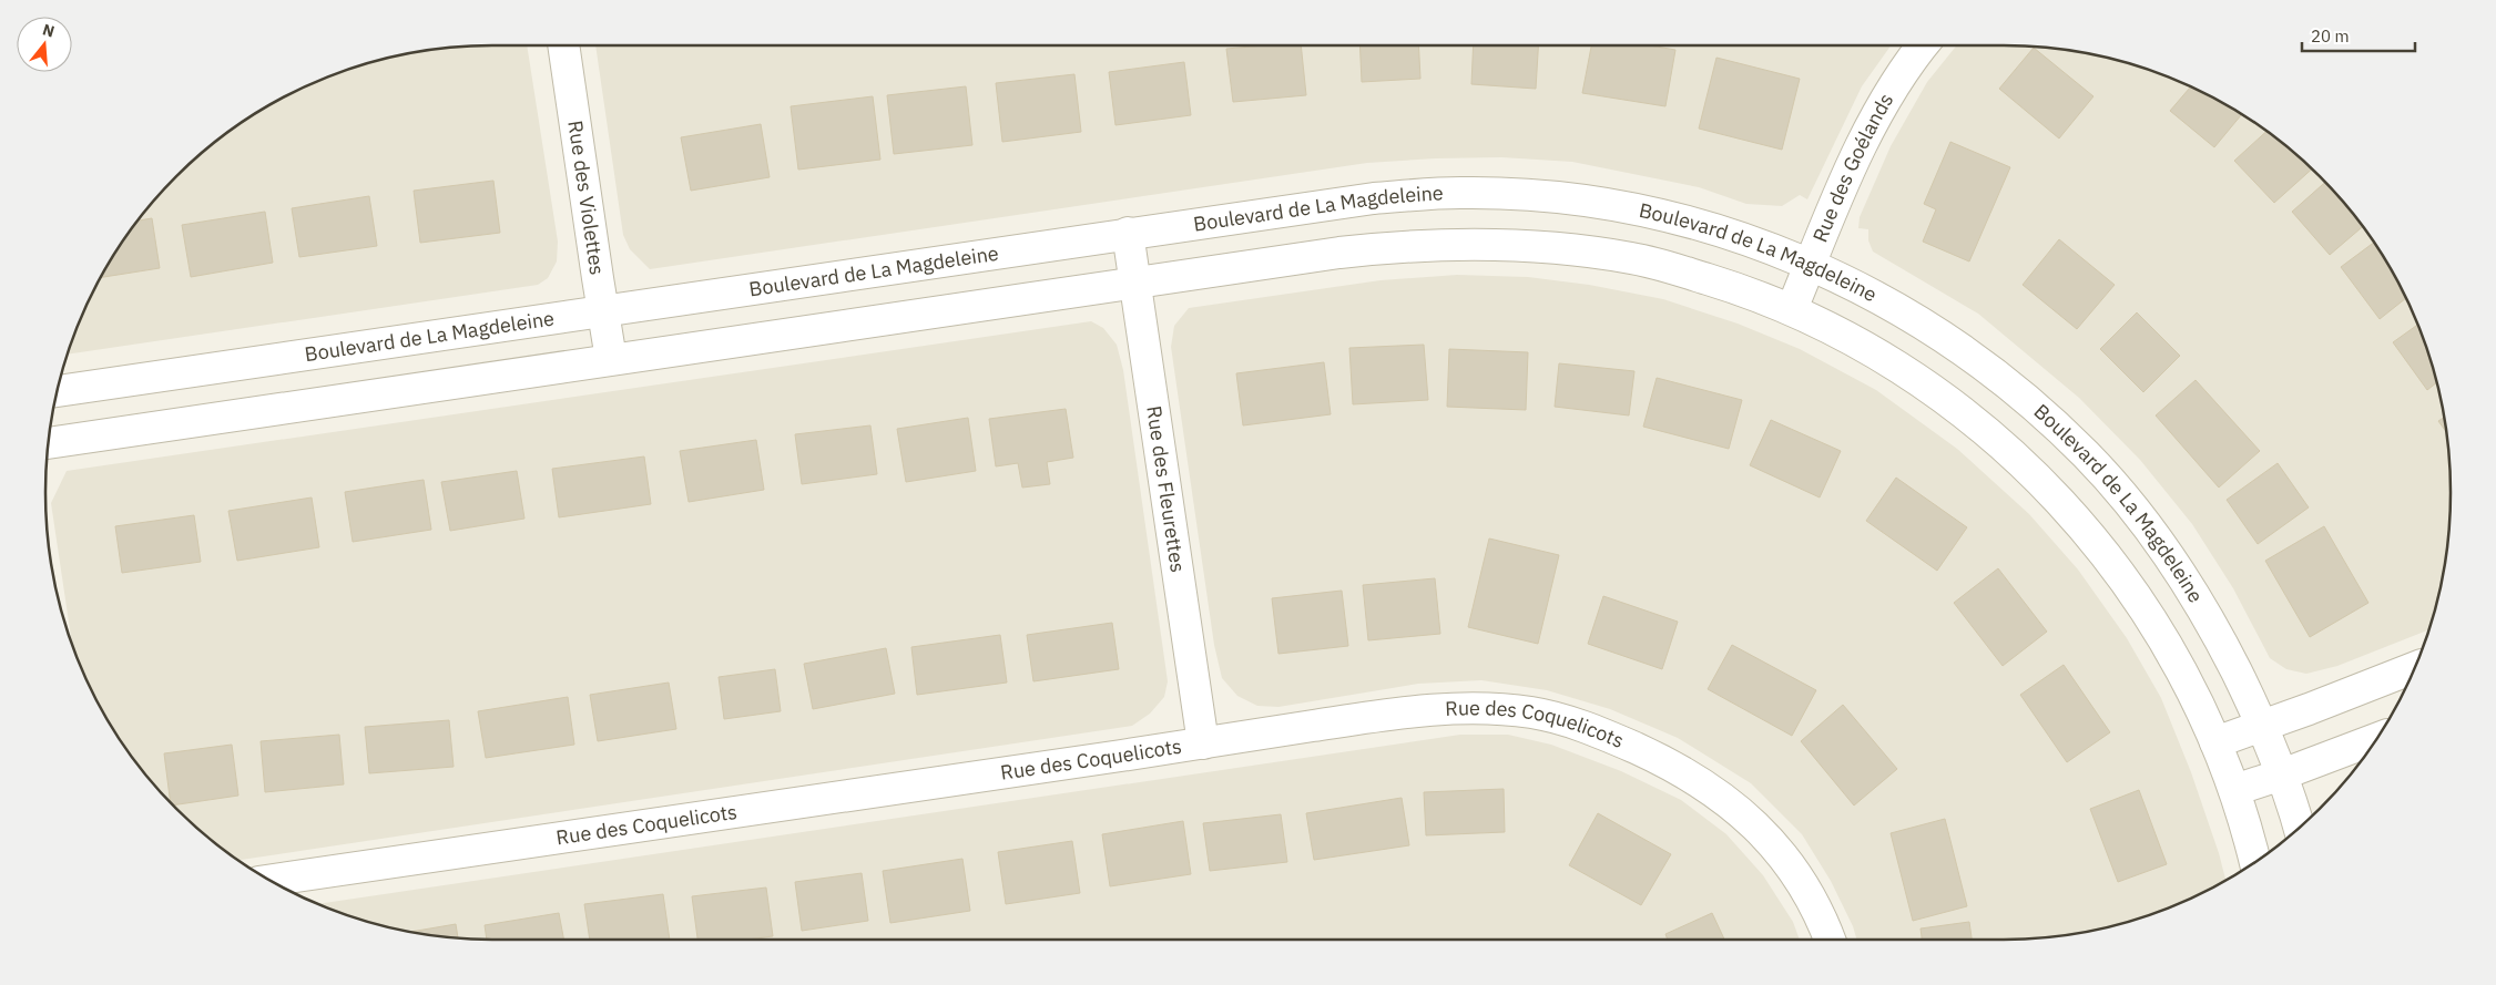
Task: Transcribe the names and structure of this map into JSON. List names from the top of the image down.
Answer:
{
  "streets": {
    "street": [
      "Rue des Goélands",
      "Rue des Violettes",
      "Boulevard de La Magdeleine",
      "Rue des Fleurettes",
      "Rue des Coquelicots"
    ]
  },
  "crossings": [
    ["Rue des Goélands", "Boulevard de La Magdeleine"],
    ["Rue des Violettes", "Boulevard de La Magdeleine"],
    ["Boulevard de La Magdeleine", "Rue des Fleurettes"],
    ["Rue des Fleurettes", "Rue des Coquelicots"]
  ],
  "scale_bar": "20 m",
  "north": "top"
}
